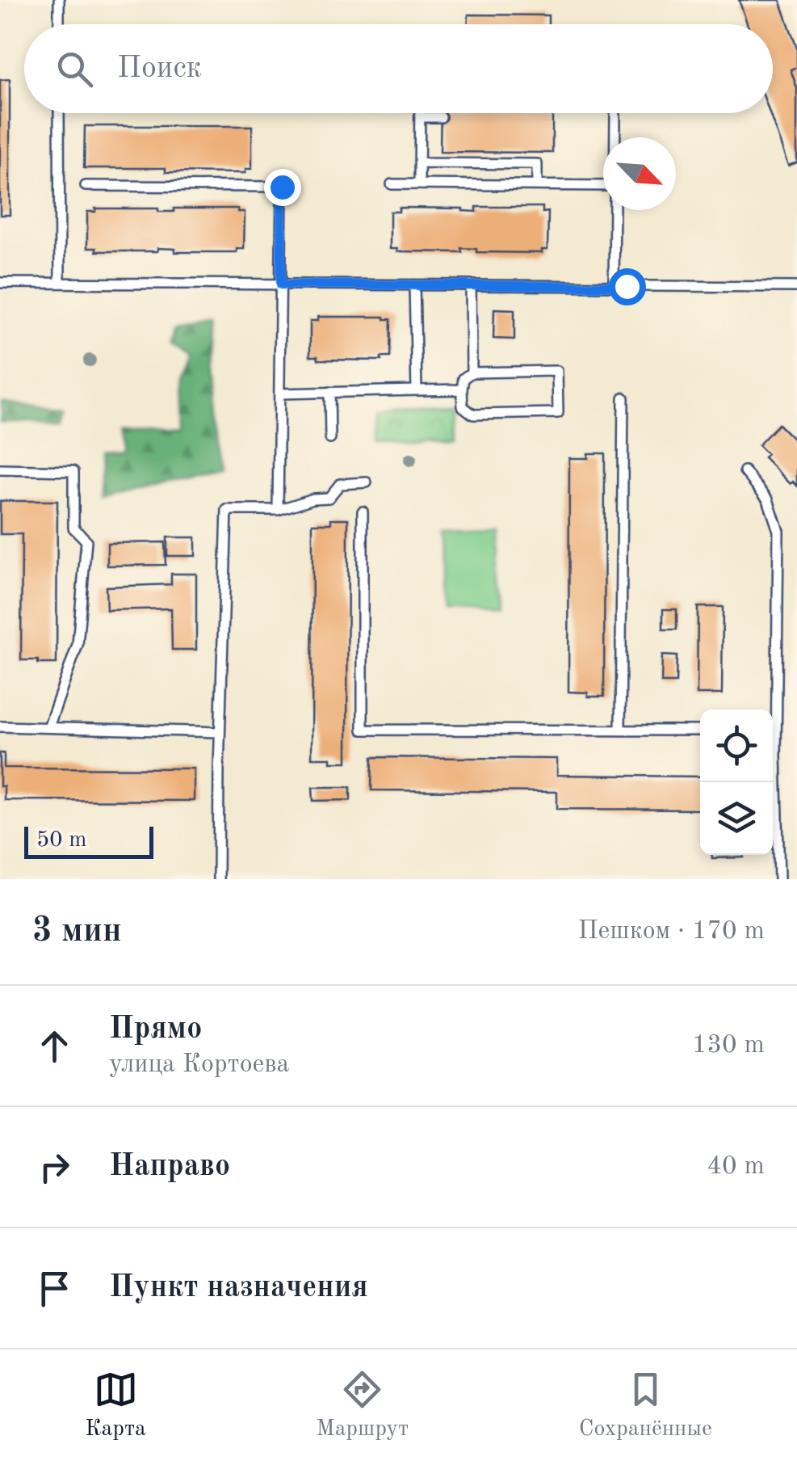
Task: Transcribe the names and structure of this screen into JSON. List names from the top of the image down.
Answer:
{
  "scale_bar": "50 m",
  "north": "bottom right",
  "page": {
    "search": "Поиск",
    "scale": "50 m",
    "heading": ["3 мин", "Пешком · 170 m"],
    "list": [
      ["Прямо", "улица Кортоева", "130 m"],
      ["Направо", "40 m"],
      "Пункт назначения"
    ],
    "nav": ["Карта", "Маршрут", "Сохранённые"]
  }
}
